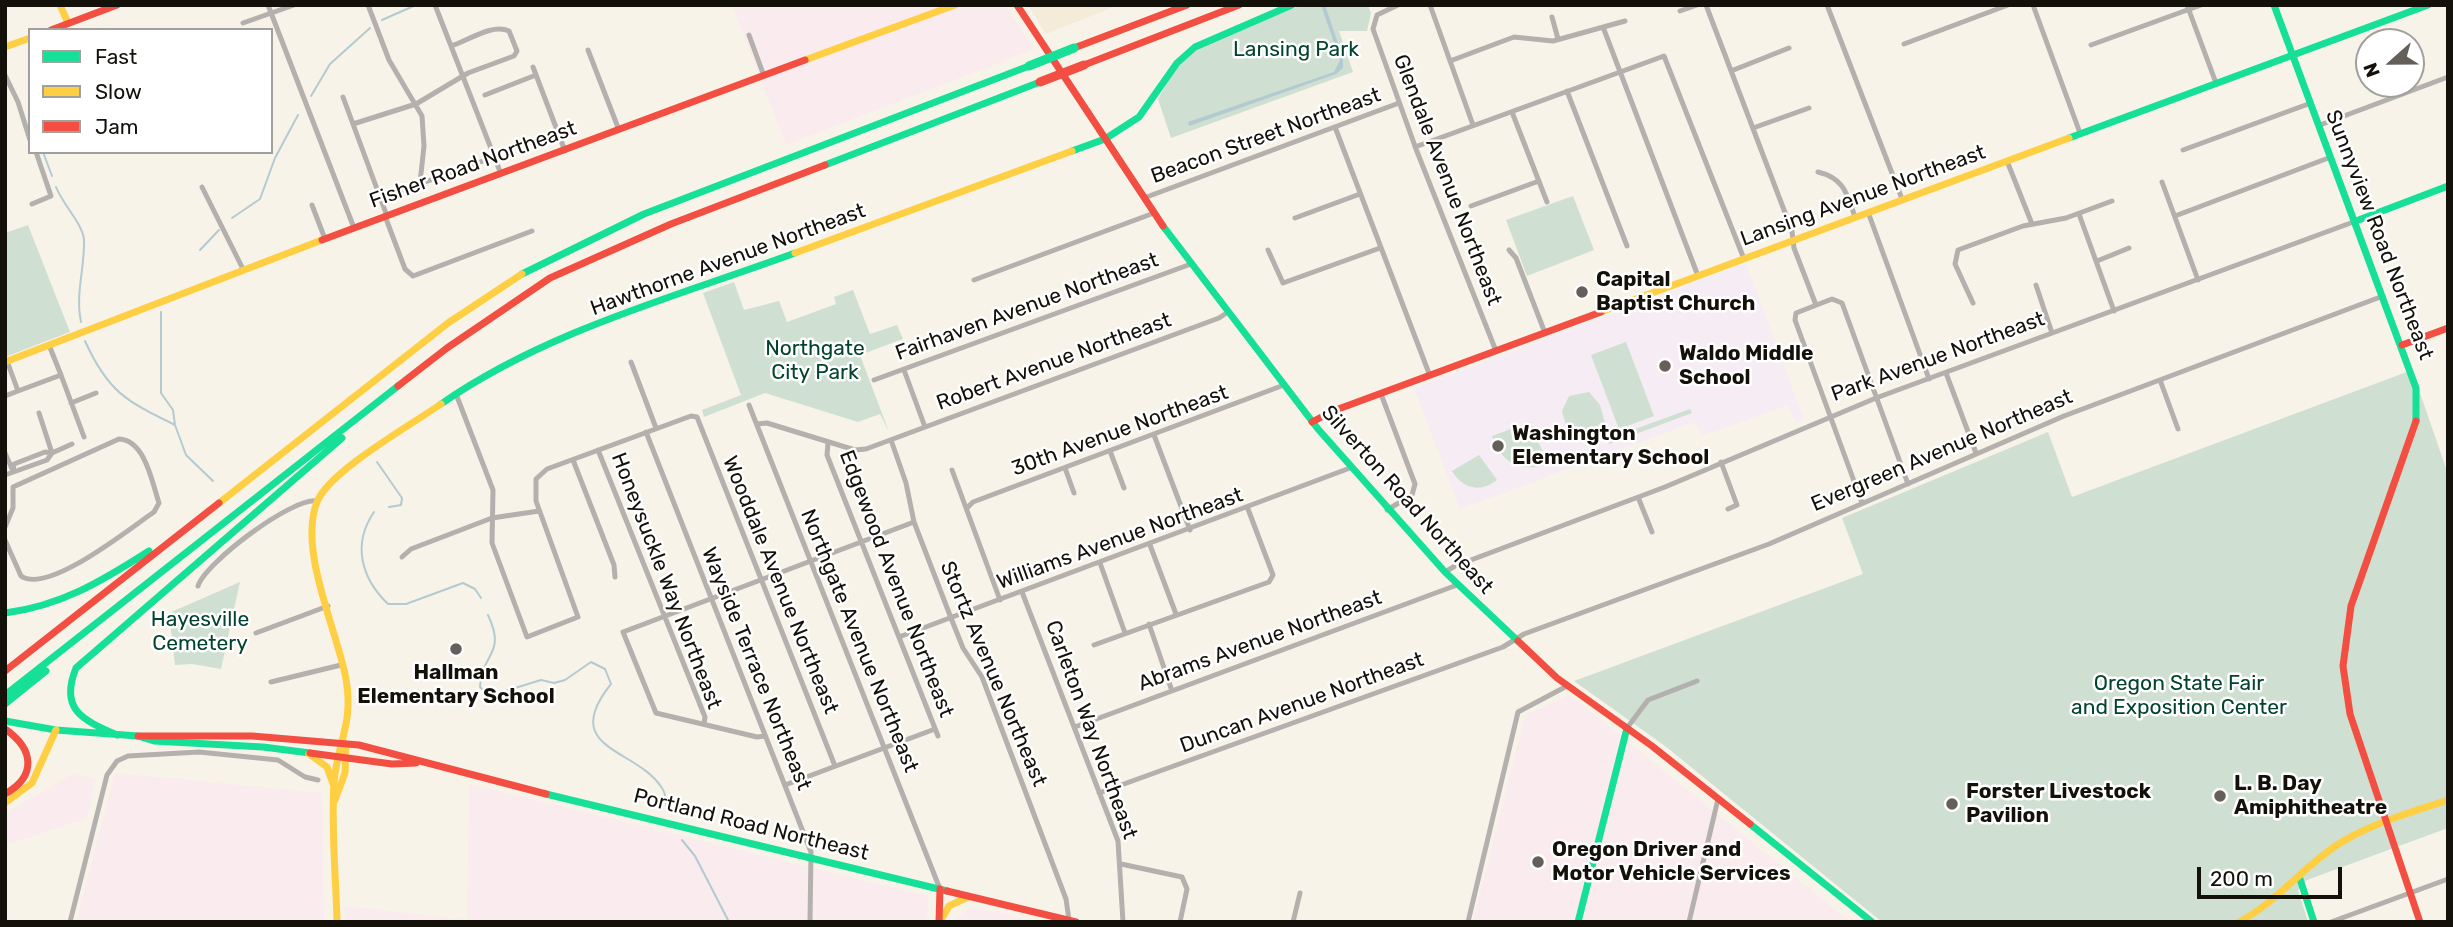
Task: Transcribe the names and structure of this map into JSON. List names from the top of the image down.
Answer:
{
  "streets": {
    "main road": [
      "Fisher Road Northeast",
      "Lansing Avenue Northeast",
      "Sunnyview Road Northeast",
      "Hawthorne Avenue Northeast",
      "Park Avenue Northeast",
      "Silverton Road Northeast",
      "Portland Road Northeast"
    ],
    "street": [
      "Beacon Street Northeast",
      "Glendale Avenue Northeast",
      "Fairhaven Avenue Northeast",
      "Robert Avenue Northeast",
      "30th Avenue Northeast",
      "Evergreen Avenue Northeast",
      "Williams Avenue Northeast",
      "Honeysuckle Way Northeast",
      "Edgewood Avenue Northeast",
      "Wooddale Avenue Northeast",
      "Northgate Avenue Northeast",
      "Abrams Avenue Northeast",
      "Wayside Terrace Northeast",
      "Stortz Avenue Northeast",
      "Duncan Avenue Northeast",
      "Carleton Way Northeast"
    ]
  },
  "crossings": [
    ["Beacon Street Northeast", "Glendale Avenue Northeast"],
    ["Beacon Street Northeast", "Silverton Road Northeast"],
    ["Glendale Avenue Northeast", "Lansing Avenue Northeast"],
    ["Lansing Avenue Northeast", "Sunnyview Road Northeast"],
    ["Lansing Avenue Northeast", "Silverton Road Northeast"],
    ["Sunnyview Road Northeast", "Park Avenue Northeast"],
    ["Sunnyview Road Northeast", "Evergreen Avenue Northeast"],
    ["Hawthorne Avenue Northeast", "Silverton Road Northeast"],
    ["Fairhaven Avenue Northeast", "Silverton Road Northeast"],
    ["Park Avenue Northeast", "Silverton Road Northeast"],
    ["Robert Avenue Northeast", "Silverton Road Northeast"],
    ["Robert Avenue Northeast", "Edgewood Avenue Northeast"],
    ["Robert Avenue Northeast", "Northgate Avenue Northeast"],
    ["Robert Avenue Northeast", "Stortz Avenue Northeast"],
    ["30th Avenue Northeast", "Silverton Road Northeast"],
    ["Evergreen Avenue Northeast", "Silverton Road Northeast"],
    ["Evergreen Avenue Northeast", "Duncan Avenue Northeast"],
    ["Silverton Road Northeast", "Williams Avenue Northeast"],
    ["Silverton Road Northeast", "Abrams Avenue Northeast"],
    ["Silverton Road Northeast", "Duncan Avenue Northeast"],
    ["Williams Avenue Northeast", "Edgewood Avenue Northeast"],
    ["Williams Avenue Northeast", "Stortz Avenue Northeast"],
    ["Williams Avenue Northeast", "Carleton Way Northeast"],
    ["Northgate Avenue Northeast", "Portland Road Northeast"],
    ["Abrams Avenue Northeast", "Carleton Way Northeast"],
    ["Wayside Terrace Northeast", "Portland Road Northeast"],
    ["Stortz Avenue Northeast", "Portland Road Northeast"],
    ["Duncan Avenue Northeast", "Carleton Way Northeast"]
  ],
  "parks": [
    "Lansing Park",
    "Northgate City Park",
    "Hayesville Cemetery",
    "Oregon State Fair and Exposition Center"
  ],
  "places": [
    "Capital Baptist Church",
    "Waldo Middle School",
    "Washington Elementary School",
    "Hallman Elementary School",
    "L. B. Day Amiphitheatre",
    "Forster Livestock Pavilion",
    "Oregon Driver and Motor Vehicle Services"
  ],
  "legend": ["Fast", "Slow", "Jam"],
  "scale_bar": "200 m",
  "north": "left"
}
